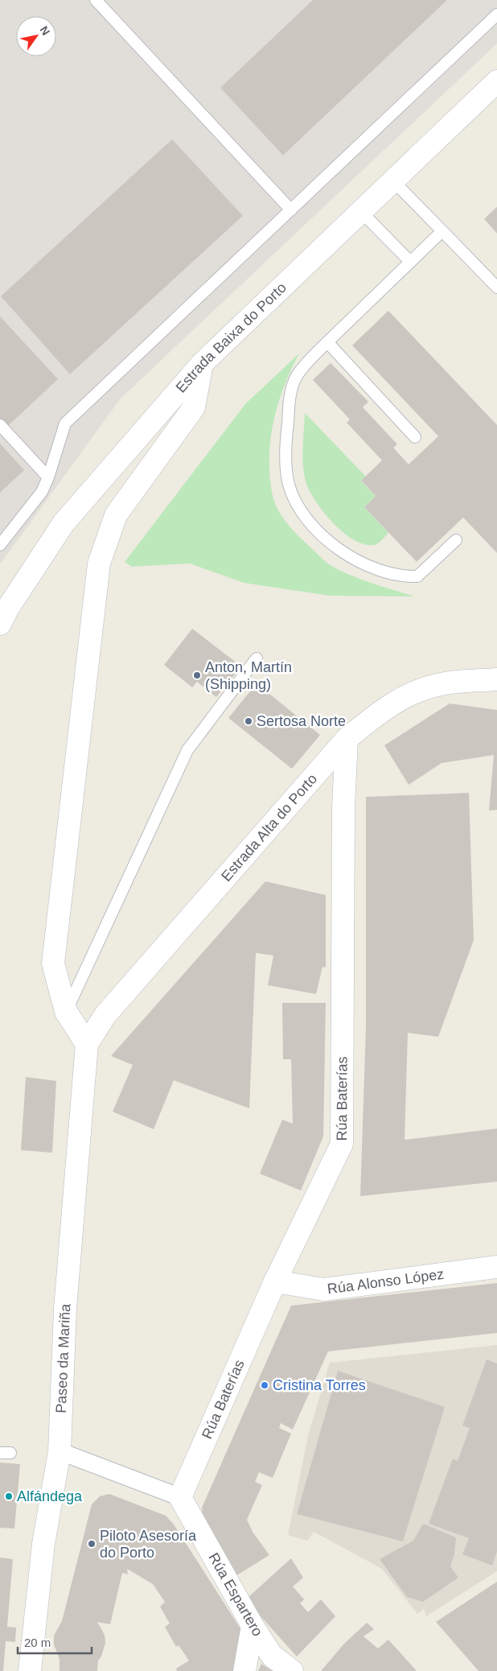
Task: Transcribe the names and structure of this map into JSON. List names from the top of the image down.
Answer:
{
  "streets": {
    "street": [
      "Estrada Baixa do Porto",
      "Estrada Alta do Porto",
      "Rúa Baterías",
      "Rúa Alonso López",
      "Paseo da Mariña",
      "Rúa Espartero"
    ]
  },
  "crossings": [
    ["Estrada Alta do Porto", "Rúa Baterías"],
    ["Estrada Alta do Porto", "Paseo da Mariña"],
    ["Rúa Baterías", "Rúa Alonso López"],
    ["Rúa Baterías", "Rúa Espartero"]
  ],
  "places": [
    "Anton, Martín (Shipping)",
    "Sertosa Norte",
    "Cristina Torres",
    "Alfándega",
    "Piloto Asesoría do Porto"
  ],
  "scale_bar": "20 m",
  "north": "top right"
}
